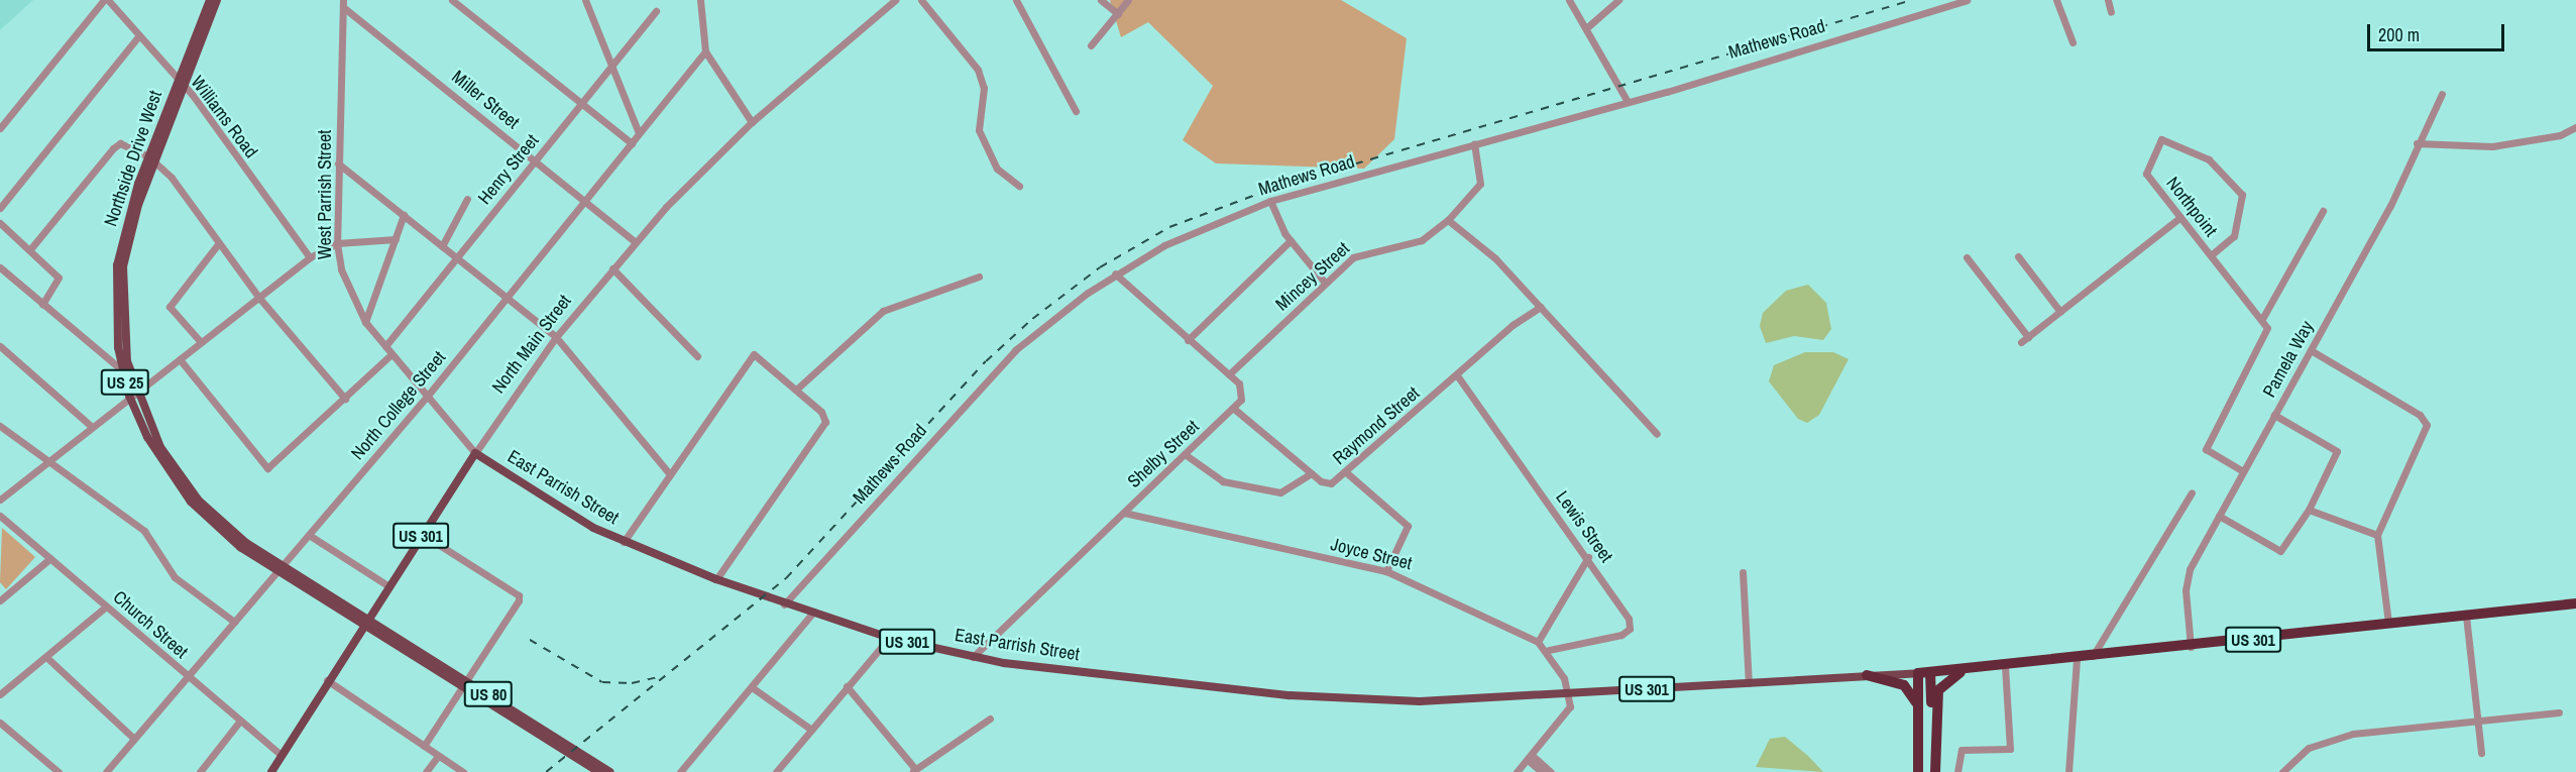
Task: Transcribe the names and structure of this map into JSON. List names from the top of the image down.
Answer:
{
  "streets": {
    "highway": ["US 301"],
    "main road": [
      "Northside Drive West",
      "North Main Street",
      "US 25",
      "East Parrish Street",
      "US 80"
    ],
    "street": [
      "Mathews Road",
      "Miller Street",
      "Williams Road",
      "Henry Street",
      "West Parrish Street",
      "Northpoint",
      "Mincey Street",
      "Pamela Way",
      "North College Street",
      "Raymond Street",
      "Shelby Street",
      "Lewis Street",
      "Joyce Street",
      "Church Street"
    ]
  },
  "crossings": [
    ["Mathews Road", "Mincey Street"],
    ["Mathews Road", "East Parrish Street"],
    ["Miller Street", "Henry Street"],
    ["Miller Street", "West Parrish Street"],
    ["Miller Street", "North Main Street"],
    ["Miller Street", "North College Street"],
    ["Williams Road", "Northside Drive West"],
    ["Northside Drive West", "North Main Street"],
    ["Northside Drive West", "North College Street"],
    ["Northside Drive West", "US 80"],
    ["Henry Street", "West Parrish Street"],
    ["West Parrish Street", "North Main Street"],
    ["West Parrish Street", "North College Street"],
    ["West Parrish Street", "East Parrish Street"],
    ["North Main Street", "East Parrish Street"],
    ["North Main Street", "Church Street"],
    ["North Main Street", "US 80"],
    ["Pamela Way", "US 301"],
    ["North College Street", "Church Street"],
    ["Raymond Street", "Shelby Street"],
    ["Raymond Street", "Lewis Street"],
    ["Shelby Street", "East Parrish Street"],
    ["Shelby Street", "Joyce Street"],
    ["East Parrish Street", "US 301"],
    ["East Parrish Street", "Joyce Street"],
    ["Lewis Street", "Joyce Street"],
    ["US 301", "Joyce Street"]
  ],
  "scale_bar": "200 m"
}
